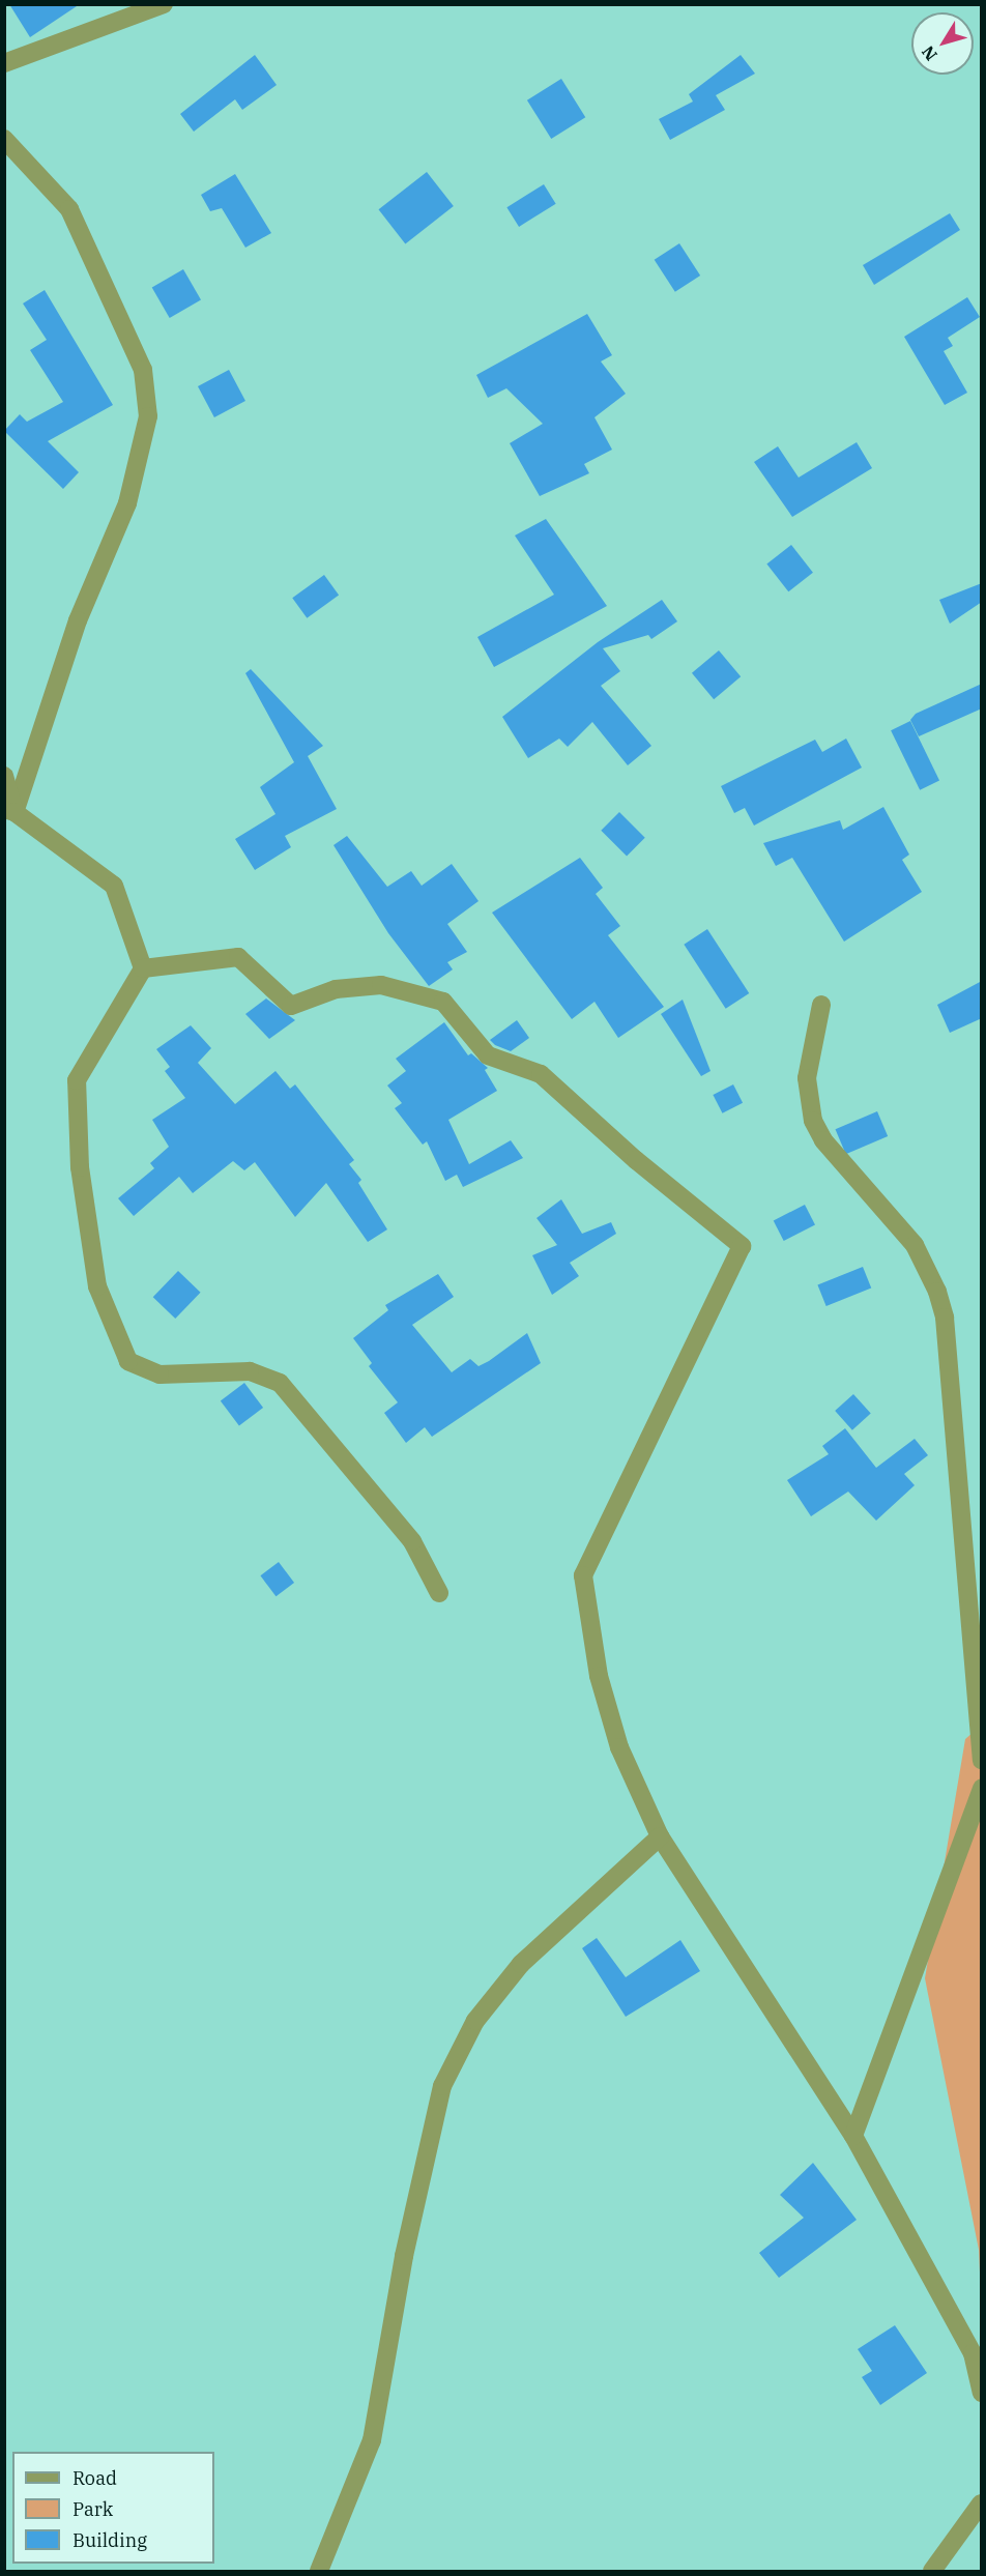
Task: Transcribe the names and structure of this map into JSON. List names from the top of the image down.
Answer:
{
  "legend": ["Road", "Park", "Building"],
  "north": "bottom left"
}
